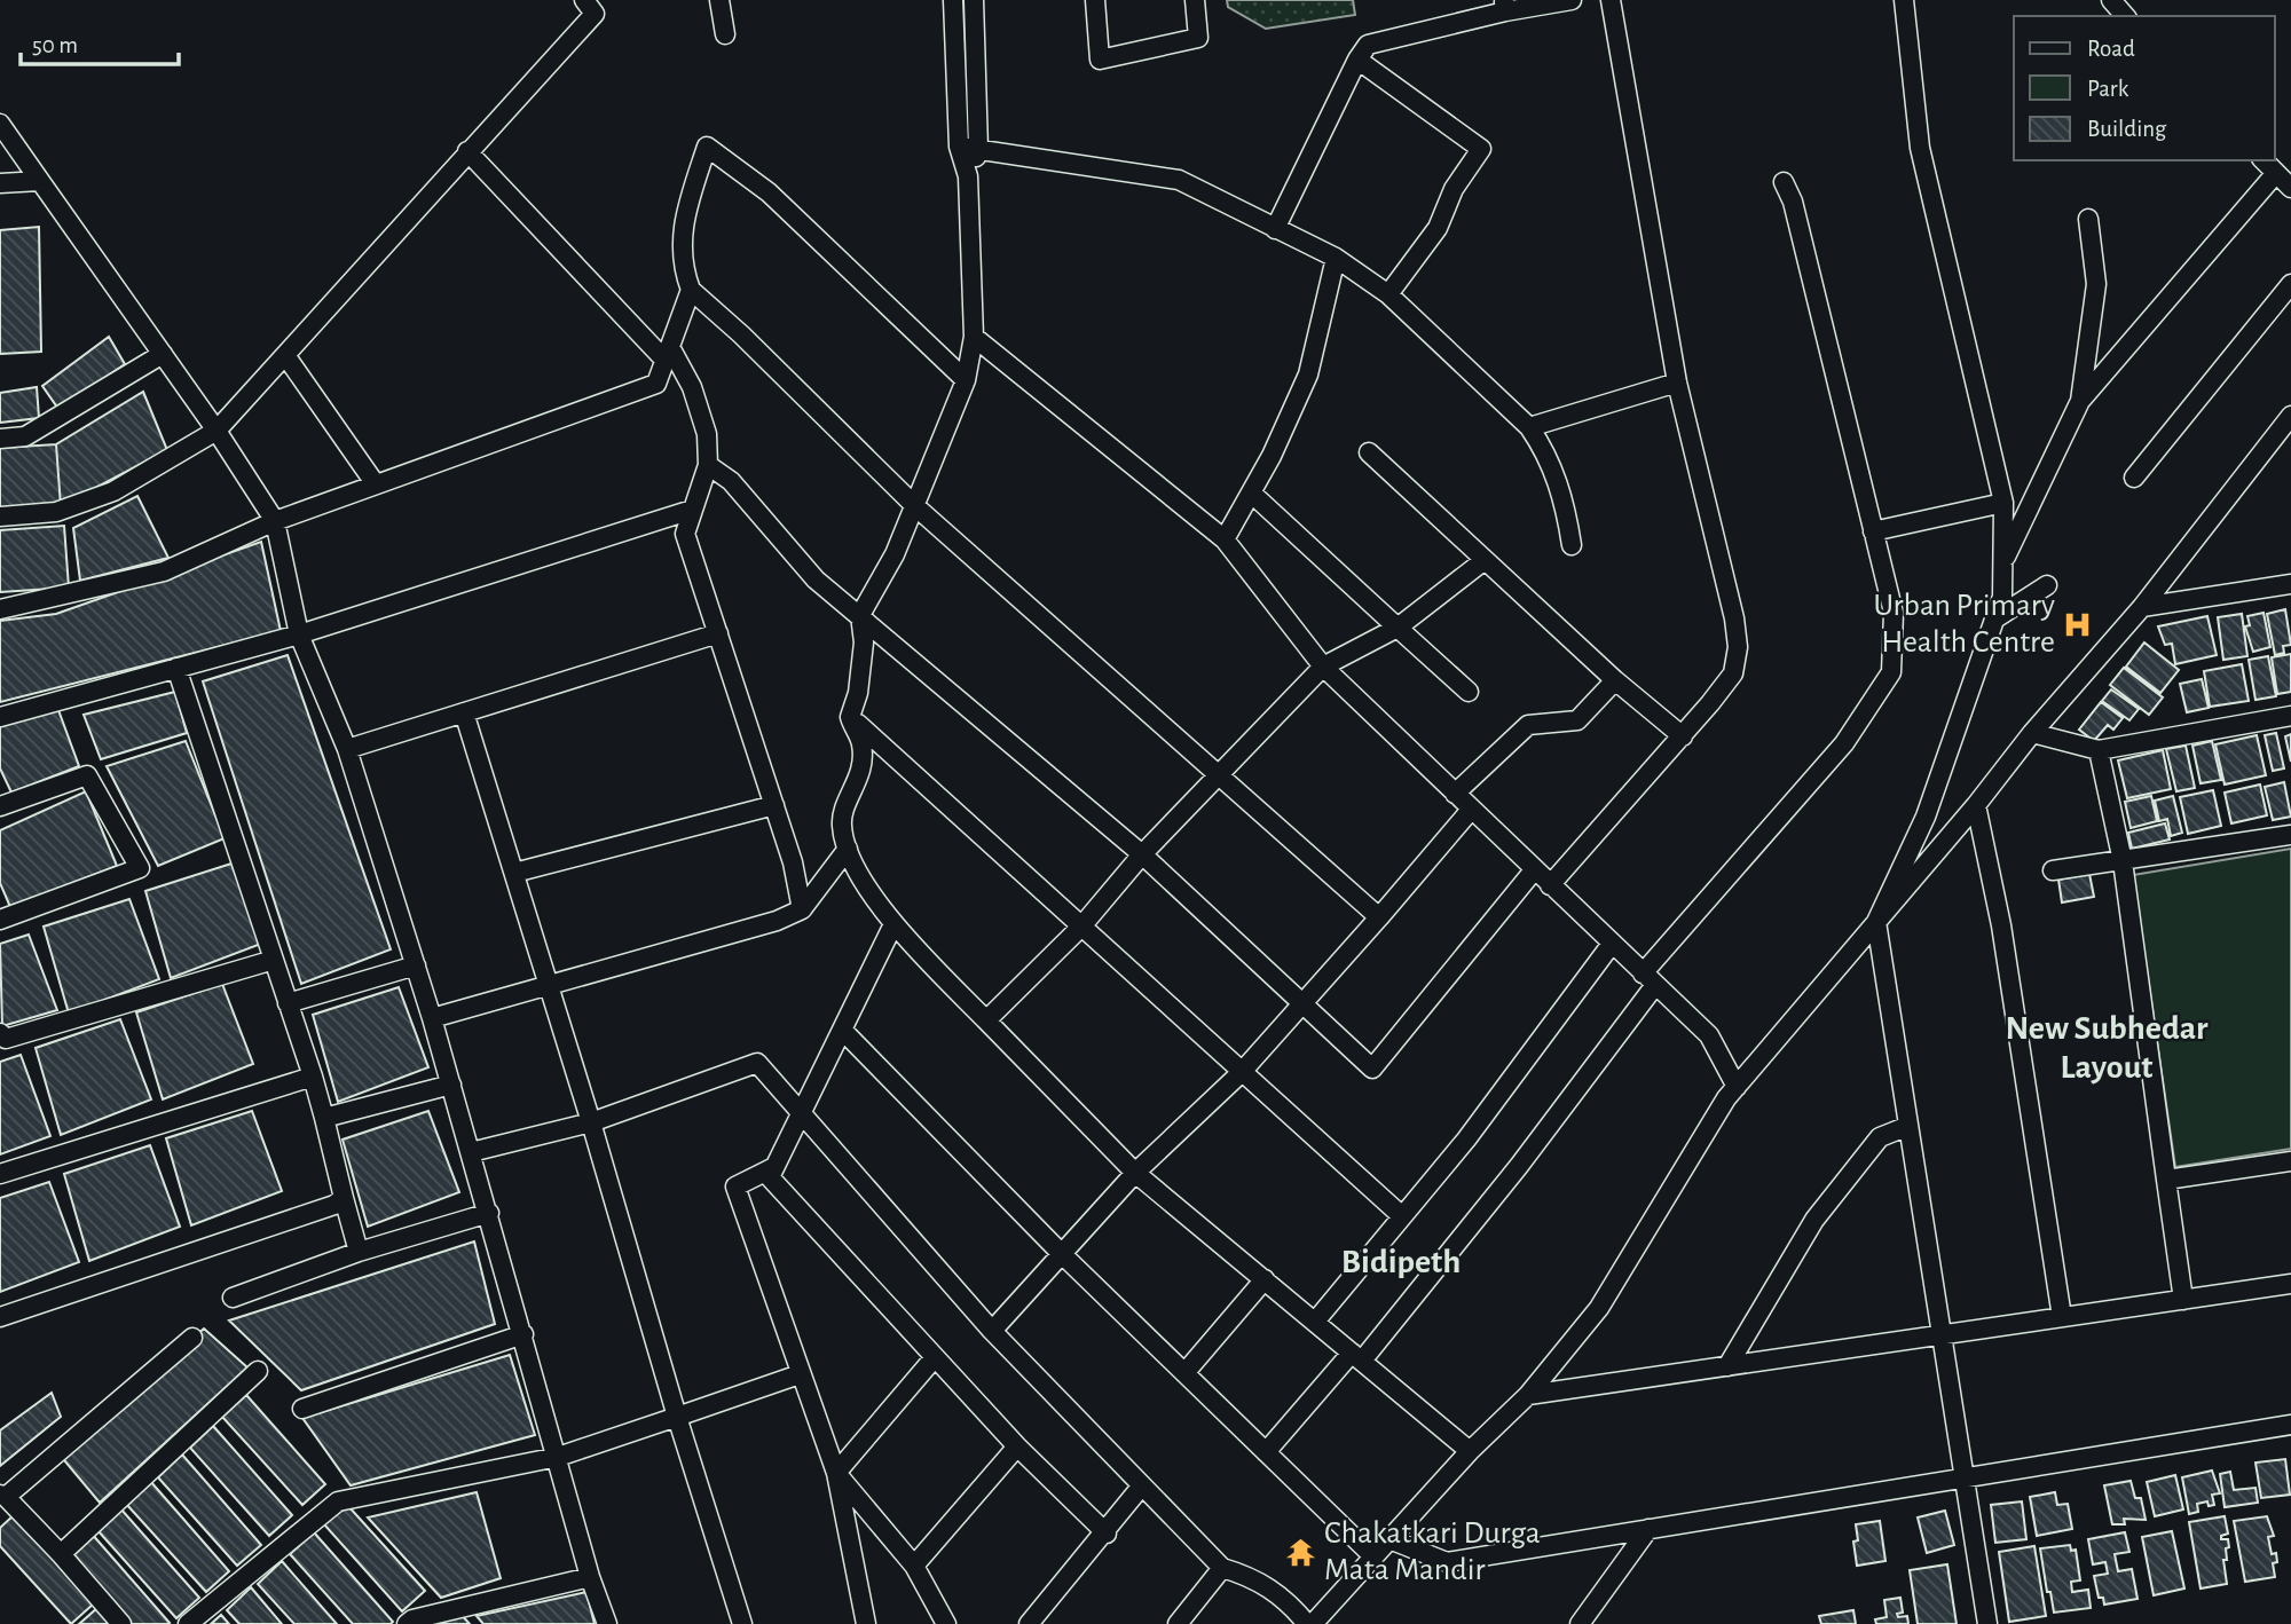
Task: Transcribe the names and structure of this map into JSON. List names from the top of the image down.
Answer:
{
  "districts": ["New Subhedar Layout", "Bidipeth"],
  "places": {
    "hospital": ["Urban Primary Health Centre"],
    "temple": ["Chakatkari Durga Mata Mandir"]
  },
  "legend": ["Road", "Park", "Building"],
  "scale_bar": "50 m"
}
